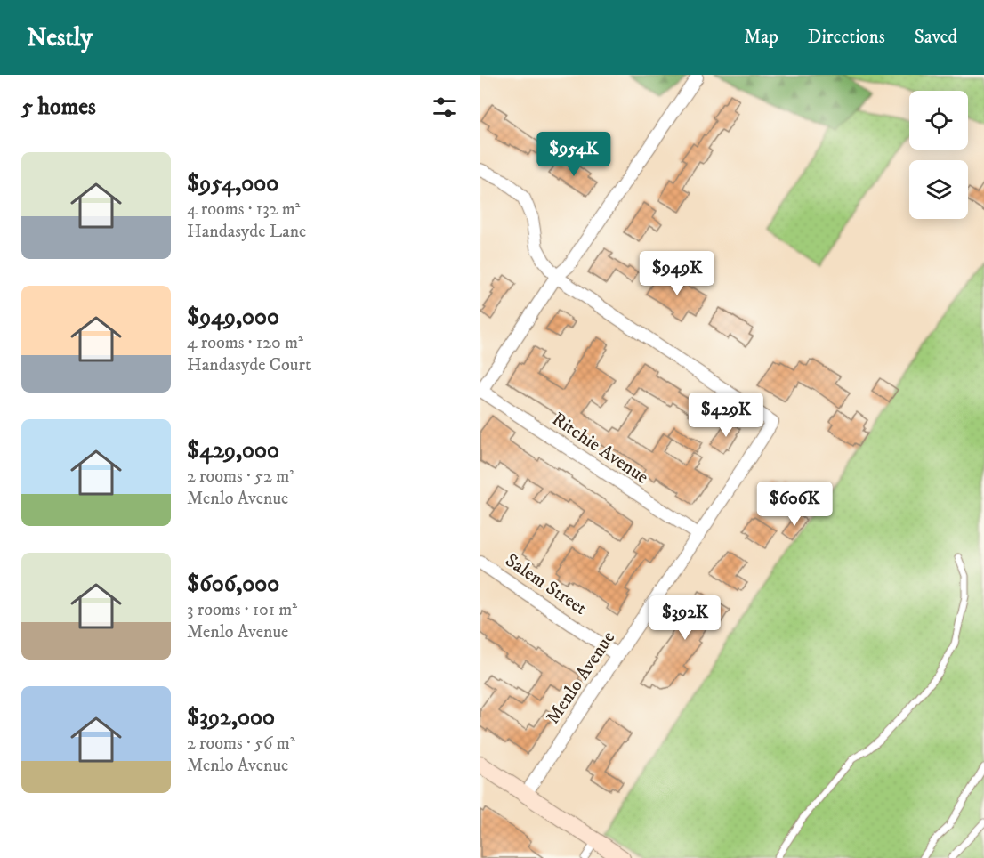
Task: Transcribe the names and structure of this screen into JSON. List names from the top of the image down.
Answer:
{
  "streets": {
    "street": ["Ritchie Avenue", "Salem Street", "Menlo Avenue"]
  },
  "crossings": [
    ["Ritchie Avenue", "Menlo Avenue"],
    ["Salem Street", "Menlo Avenue"]
  ],
  "page": {
    "header": "Nestly",
    "nav": ["Map", "Directions", "Saved"],
    "heading": "5 homes",
    "price": [
      "$954K",
      "$949K",
      "$429K",
      "$606K",
      "$392K"
    ],
    "list": [
      {
        "name": "$954,000",
        "note": "4 rooms · 132 m² · Handasyde Lane"
      },
      {
        "name": "$949,000",
        "note": "4 rooms · 120 m² · Handasyde Court"
      },
      {
        "name": "$429,000",
        "note": "2 rooms · 52 m² · Menlo Avenue"
      },
      {
        "name": "$606,000",
        "note": "3 rooms · 101 m² · Menlo Avenue"
      },
      {
        "name": "$392,000",
        "note": "2 rooms · 56 m² · Menlo Avenue"
      }
    ]
  }
}
